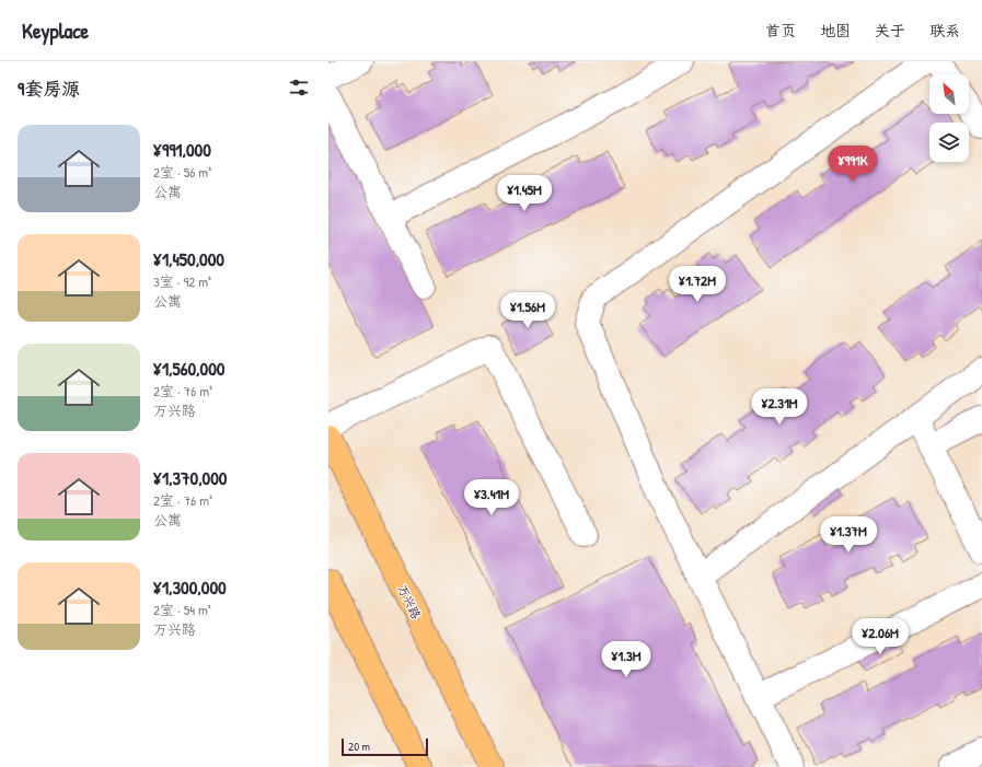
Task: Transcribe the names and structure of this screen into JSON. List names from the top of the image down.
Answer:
{
  "streets": {
    "main road": ["万兴路"]
  },
  "scale_bar": "20 m",
  "north": "top left",
  "page": {
    "header": "Keyplace",
    "nav": [
      "首页",
      "地图",
      "关于",
      "联系"
    ],
    "heading": "9套房源",
    "list": [
      {
        "name": "¥991,000",
        "note": "2室 · 56 m² · 公寓"
      },
      {
        "name": "¥1,450,000",
        "note": "3室 · 92 m² · 公寓"
      },
      {
        "name": "¥1,560,000",
        "note": "2室 · 76 m² · 万兴路"
      },
      {
        "name": "¥1,370,000",
        "note": "2室 · 76 m² · 公寓"
      },
      {
        "name": "¥1,300,000",
        "note": "2室 · 54 m² · 万兴路"
      }
    ],
    "price": [
      "¥991K",
      "¥1.45M",
      "¥1.72M",
      "¥1.56M",
      "¥2.31M",
      "¥3.41M",
      "¥1.37M",
      "¥2.06M",
      "¥1.3M"
    ],
    "scale": "20 m"
  }
}
